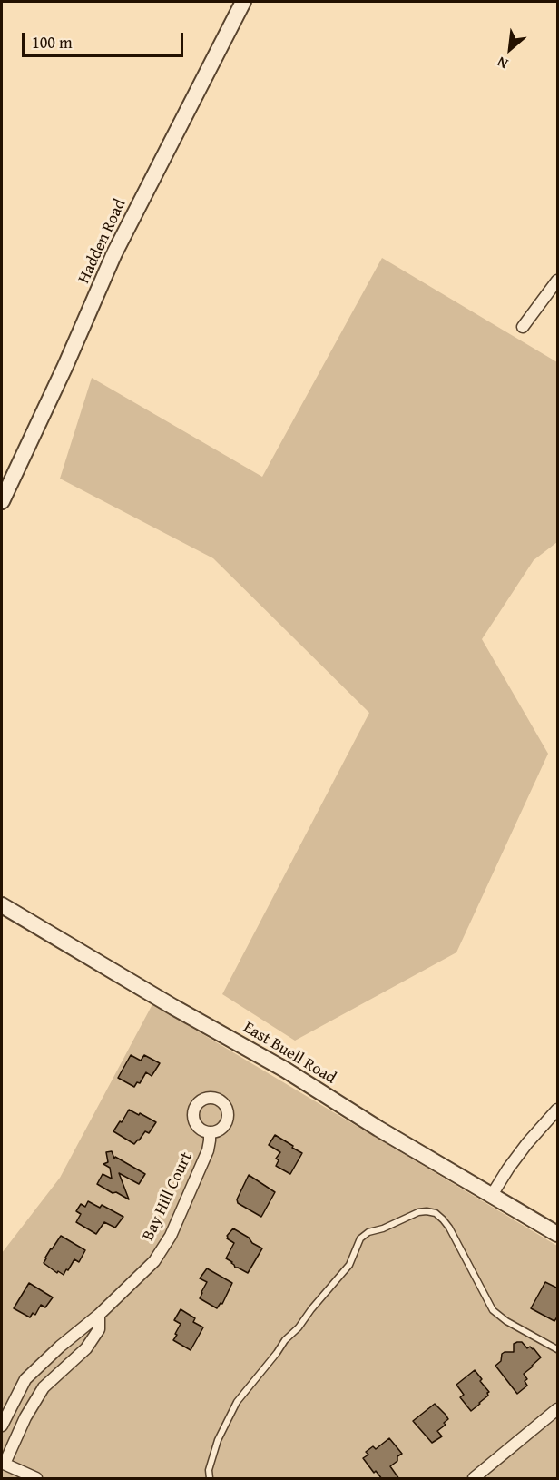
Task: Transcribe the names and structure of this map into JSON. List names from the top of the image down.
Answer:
{
  "streets": {
    "street": ["Hadden Road", "East Buell Road", "Bay Hill Court"]
  },
  "scale_bar": "100 m",
  "north": "bottom left"
}
